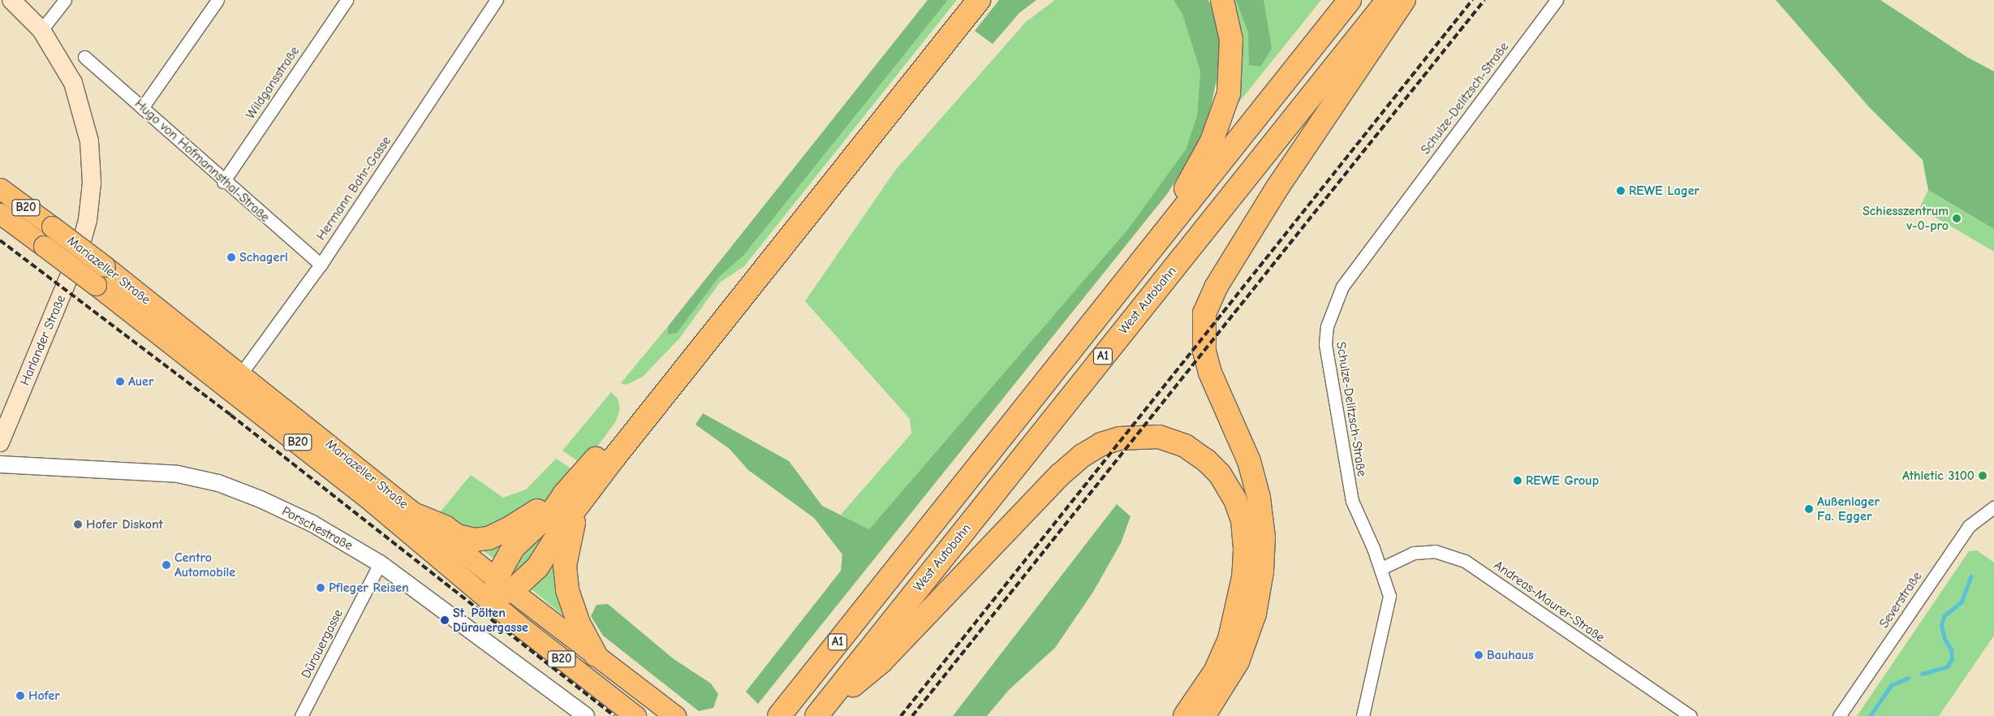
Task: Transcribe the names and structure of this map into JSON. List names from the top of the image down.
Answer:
{
  "streets": {
    "highway": ["West Autobahn", "A1"],
    "main road": ["B20", "Mariazeller Straße", "Harlander Straße"],
    "street": [
      "Wildgansstraße",
      "Schulze-Delitzsch-Straße",
      "Hugo von Hofmannsthal-Straße",
      "Hermann Bahr-Gasse",
      "Porschestraße",
      "Severstraße",
      "Andreas-Maurer-Straße",
      "Dürauergasse"
    ]
  },
  "crossings": [
    ["Wildgansstraße", "Hugo von Hofmannsthal-Straße"],
    ["Schulze-Delitzsch-Straße", "Andreas-Maurer-Straße"],
    ["Hugo von Hofmannsthal-Straße", "Hermann Bahr-Gasse"],
    ["Hermann Bahr-Gasse", "Mariazeller Straße"],
    ["Porschestraße", "Dürauergasse"]
  ],
  "places": [
    "REWE Lager",
    "Schiesszentrum v-0-pro",
    "Schagerl",
    "Auer",
    "Athletic 3100",
    "REWE Group",
    "Außenlager Fa. Egger",
    "Hofer Diskont",
    "Centro Automobile",
    "Pfleger Reisen",
    "St. Pölten Dürauergasse",
    "Bauhaus",
    "Hofer"
  ]
}
